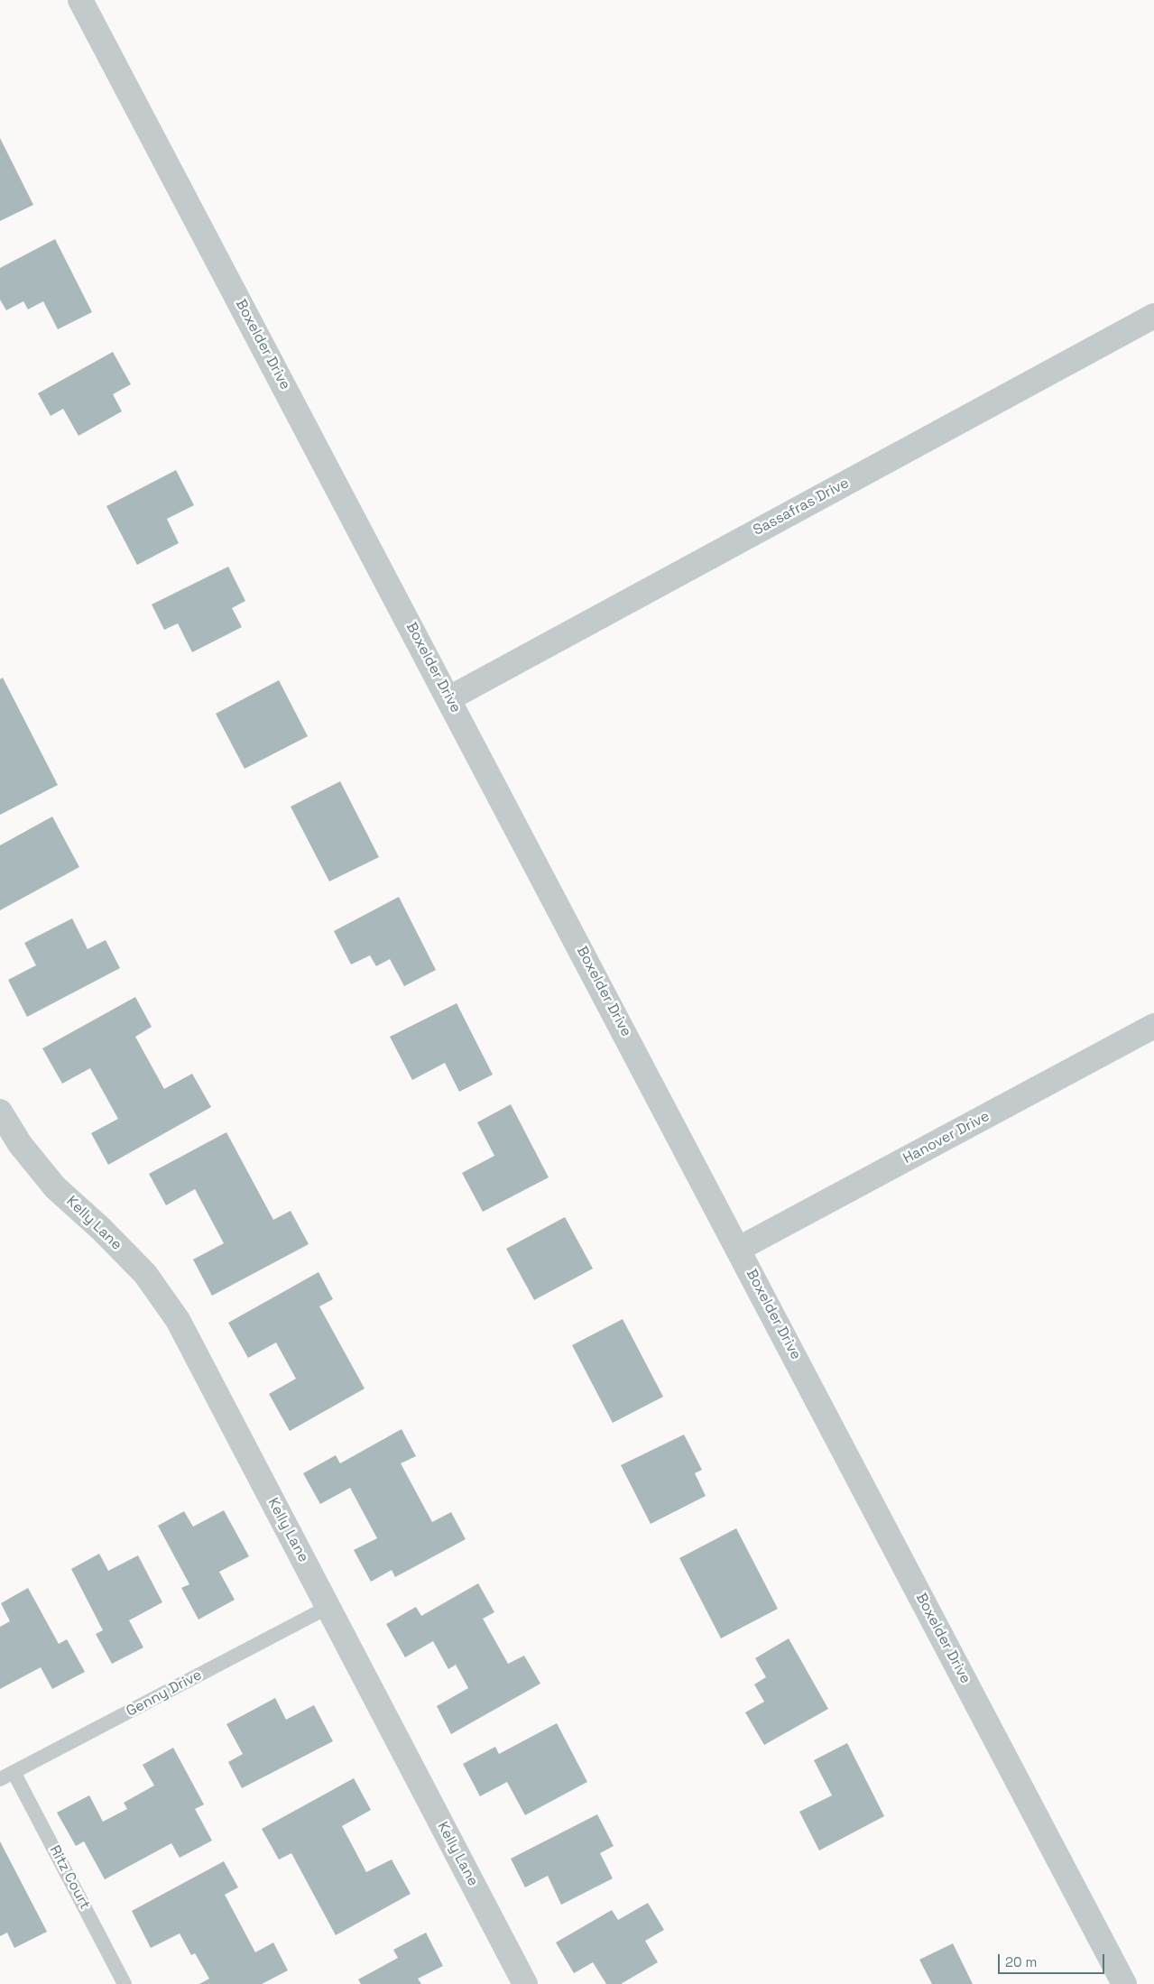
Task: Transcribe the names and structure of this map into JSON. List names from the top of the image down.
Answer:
{
  "streets": {
    "street": [
      "Boxelder Drive",
      "Sassafras Drive",
      "Hanover Drive",
      "Kelly Lane"
    ],
    "lane": ["Genny Drive", "Ritz Court"]
  },
  "crossings": [
    ["Boxelder Drive", "Sassafras Drive"],
    ["Boxelder Drive", "Hanover Drive"],
    ["Kelly Lane", "Genny Drive"],
    ["Genny Drive", "Ritz Court"]
  ],
  "scale_bar": "20 m"
}
